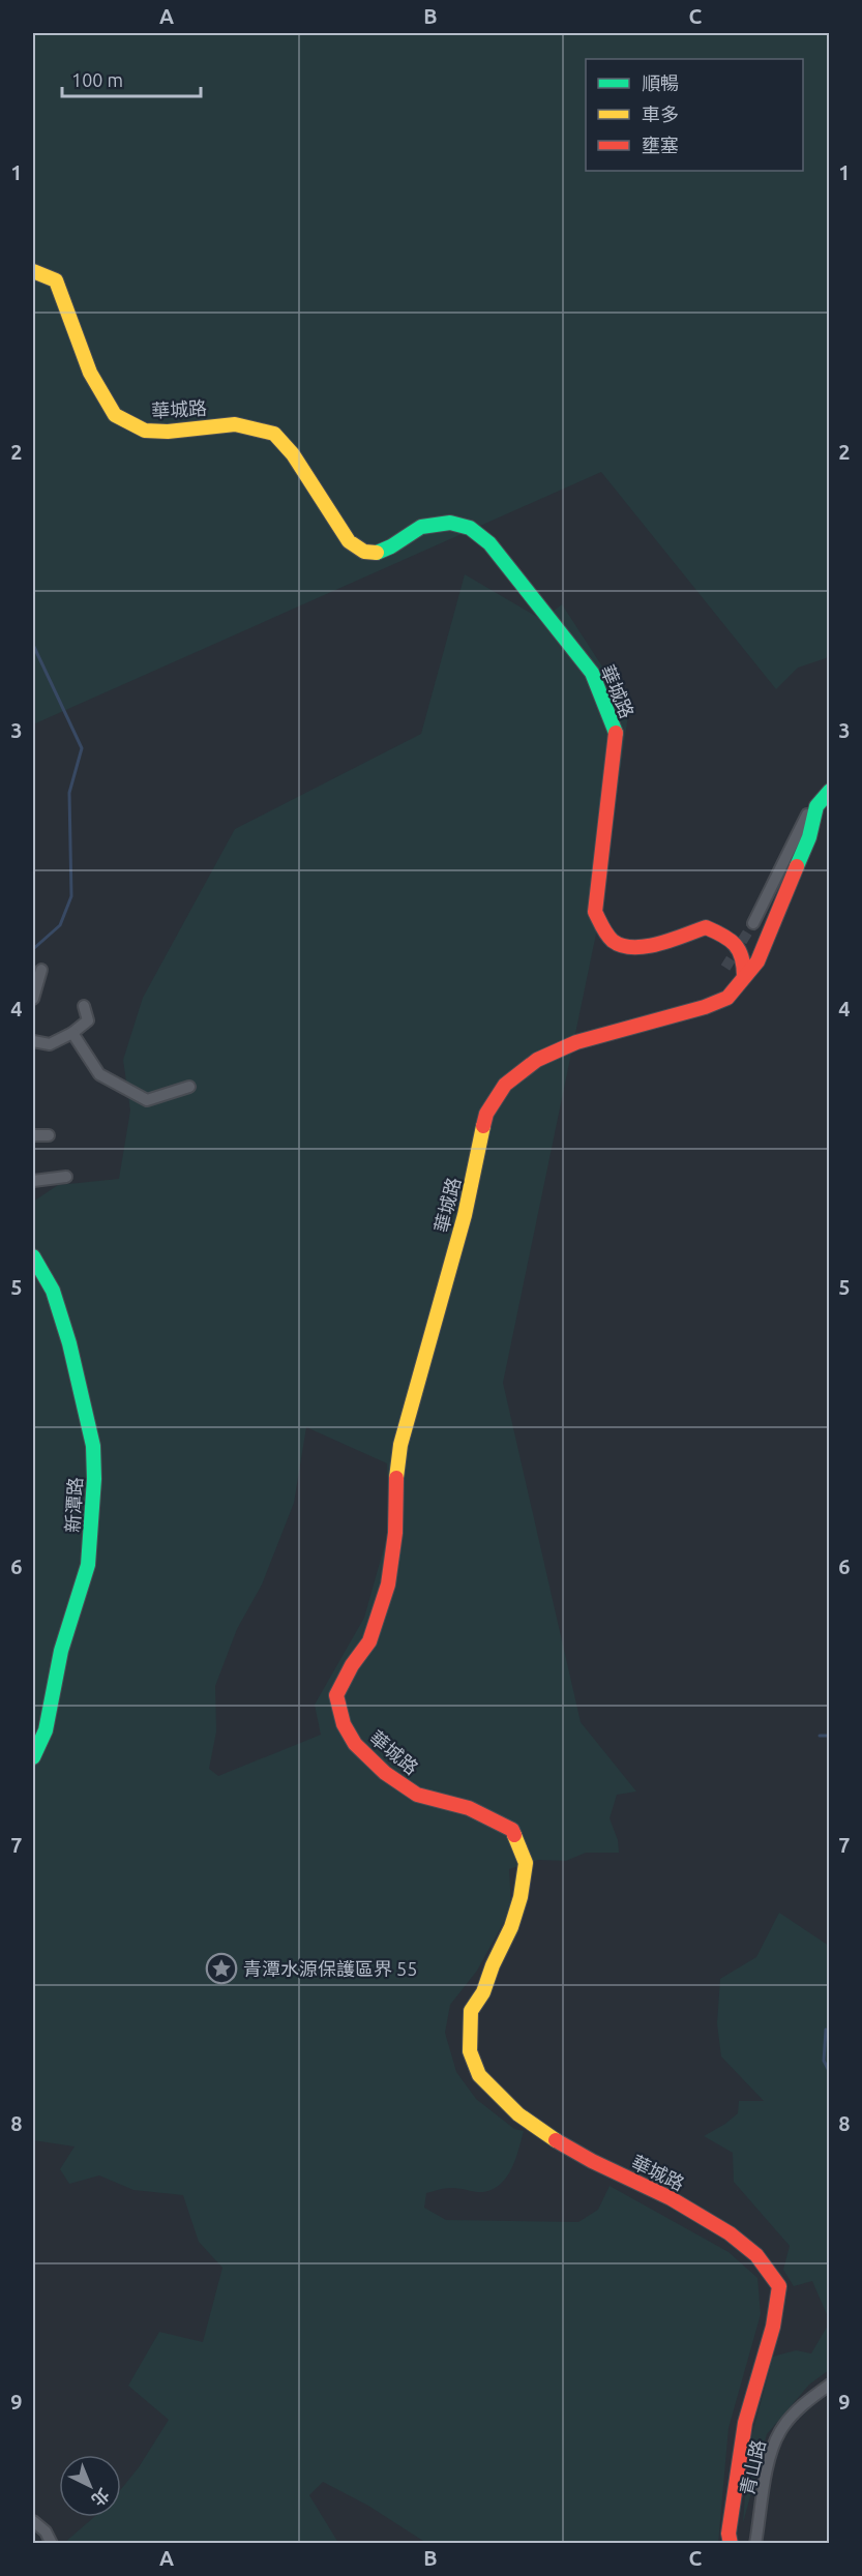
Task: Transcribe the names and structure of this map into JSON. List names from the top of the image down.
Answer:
{
  "streets": {
    "street": ["華城路", "新潭路", "青山路"]
  },
  "places": {
    "place": ["青潭水源保護區界 55"]
  },
  "legend": ["順暢", "車多", "壅塞"],
  "scale_bar": "100 m",
  "north": "bottom right",
  "grid": {
    "columns": ["A", "B", "C"],
    "rows": [
      "1",
      "2",
      "3",
      "4",
      "5",
      "6",
      "7",
      "8",
      "9"
    ]
  }
}
